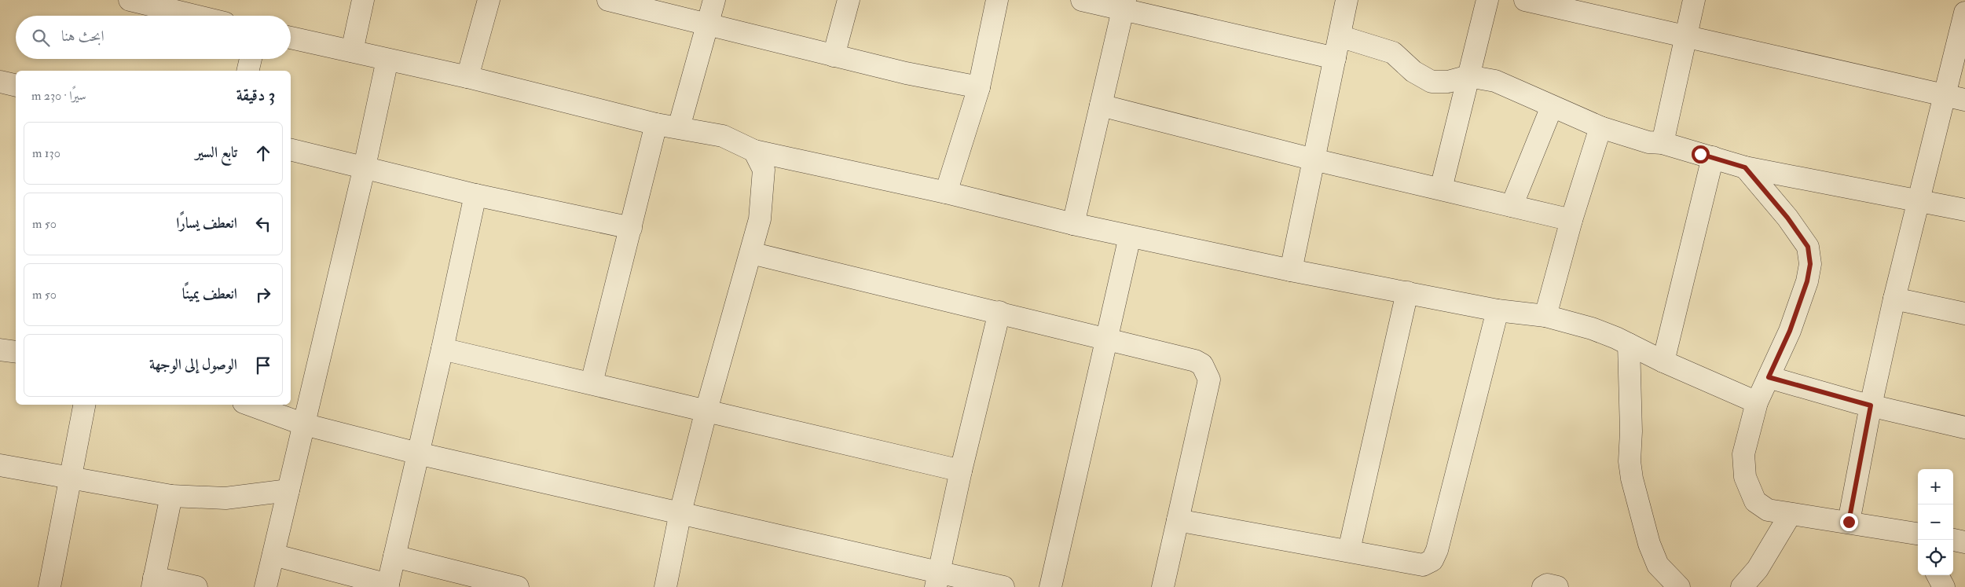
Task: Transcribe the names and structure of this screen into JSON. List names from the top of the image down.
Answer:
{
  "page": {
    "search": "ابحث هنا",
    "heading": ["3 دقيقة", "سيرًا · 230 m"],
    "list": [
      ["تابع السير", "130 m"],
      ["انعطف يسارًا", "50 m"],
      ["انعطف يمينًا", "50 m"],
      "الوصول إلى الوجهة"
    ],
    "map_buttons": ["+", "−"]
  }
}
